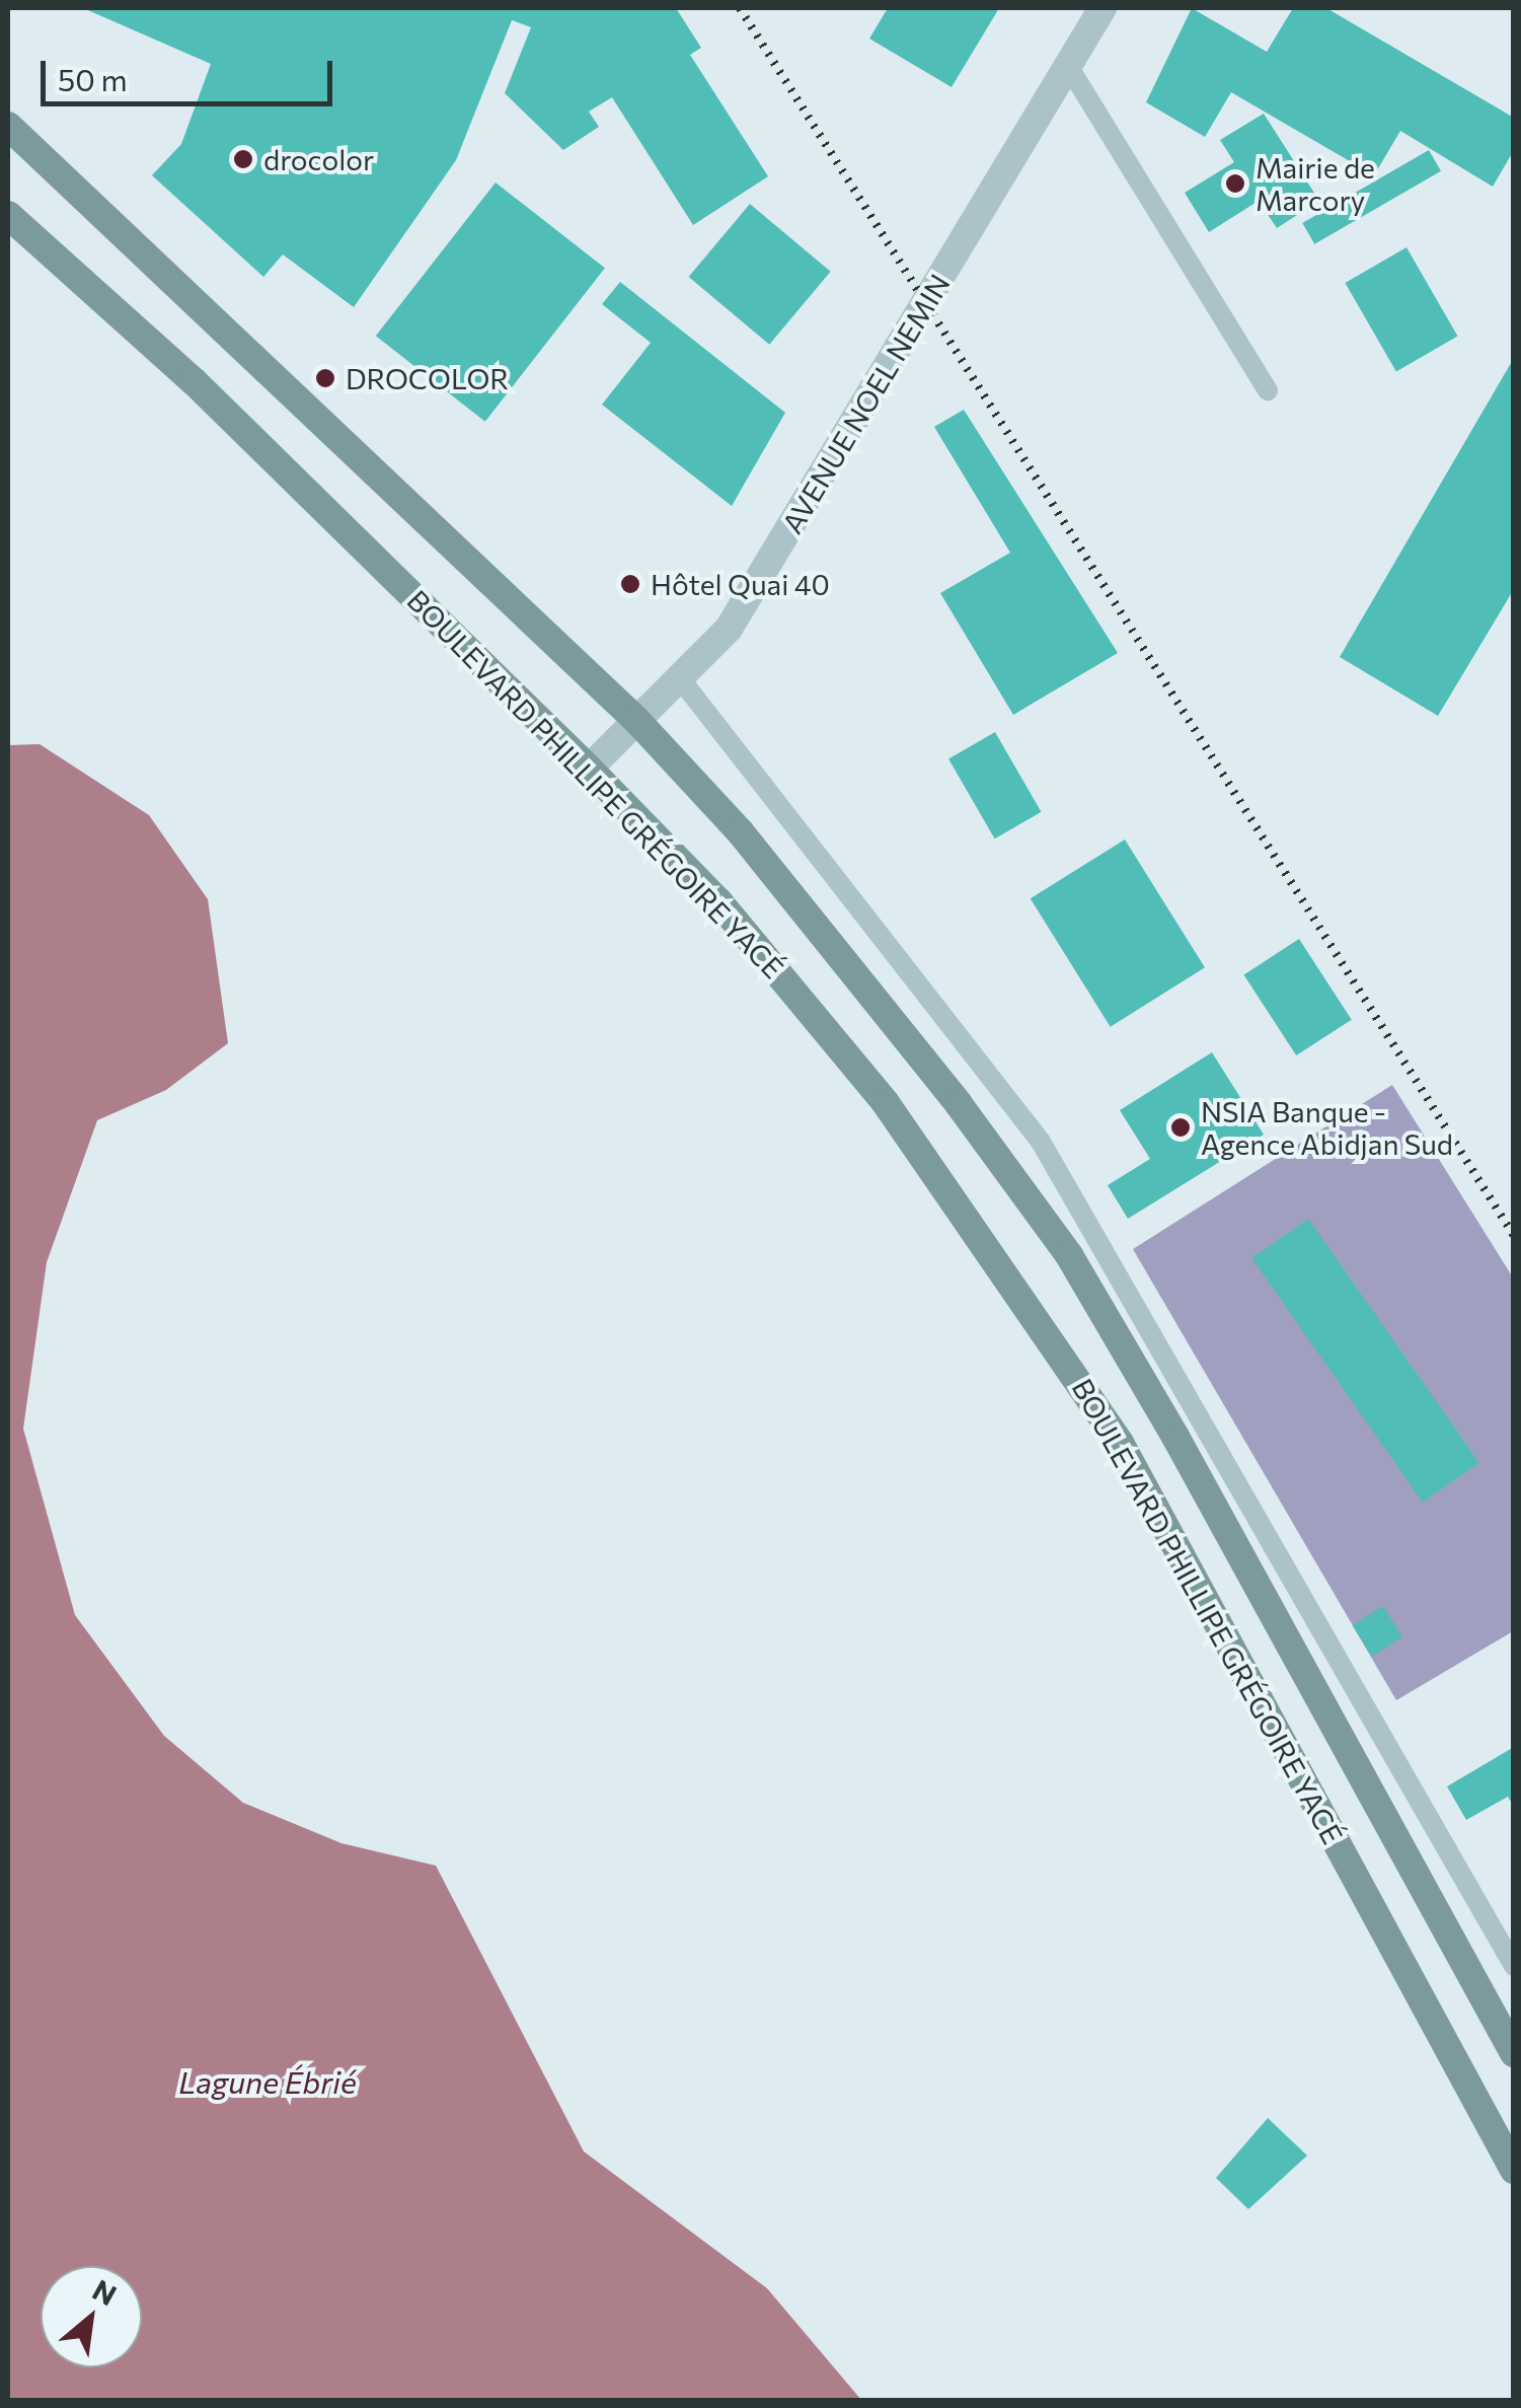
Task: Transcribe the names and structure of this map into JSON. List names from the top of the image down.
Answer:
{
  "streets": {
    "main road": ["BOULEVARD PHILLIPE GRÉGOIRE YACÉ"],
    "street": ["AVENUE NOEL NEMIN"]
  },
  "crossings": [
    ["AVENUE NOEL NEMIN", "BOULEVARD PHILLIPE GRÉGOIRE YACÉ"]
  ],
  "water": ["Lagune Ébrié"],
  "places": [
    "drocolor",
    "Mairie de Marcory",
    "DROCOLOR",
    "Hôtel Quai 40",
    "NSIA Banque - Agence Abidjan Sud"
  ],
  "scale_bar": "50 m",
  "north": "top right"
}
